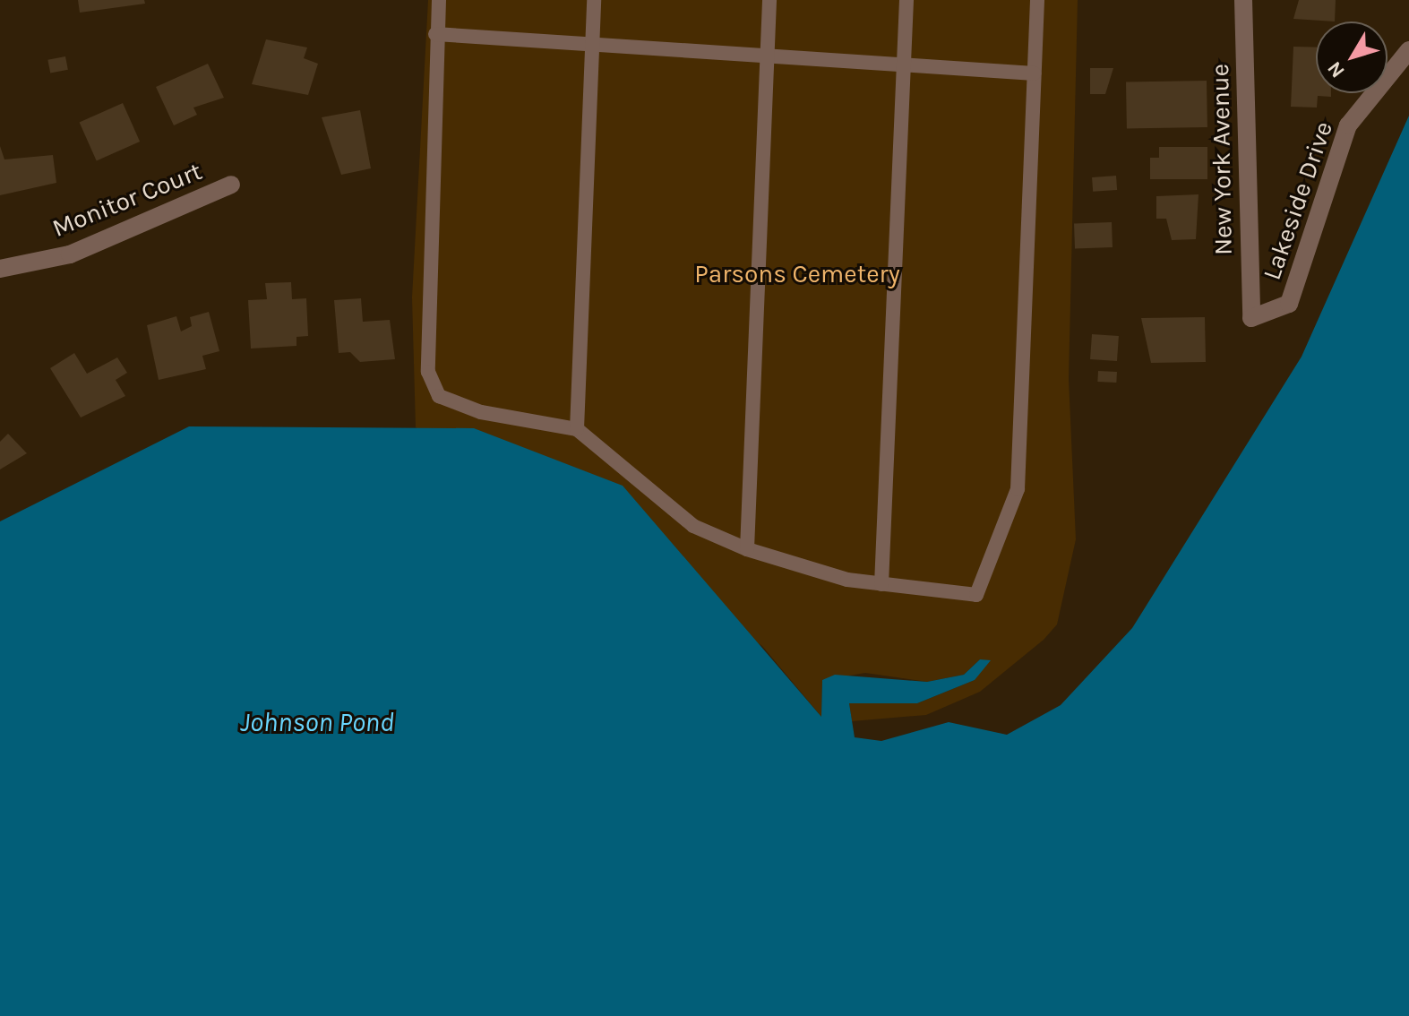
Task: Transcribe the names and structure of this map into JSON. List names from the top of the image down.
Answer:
{
  "streets": {
    "street": ["New York Avenue", "Monitor Court", "Lakeside Drive"]
  },
  "crossings": [
    ["New York Avenue", "Lakeside Drive"]
  ],
  "water": ["Johnson Pond"],
  "parks": ["Parsons Cemetery"],
  "north": "bottom left"
}
